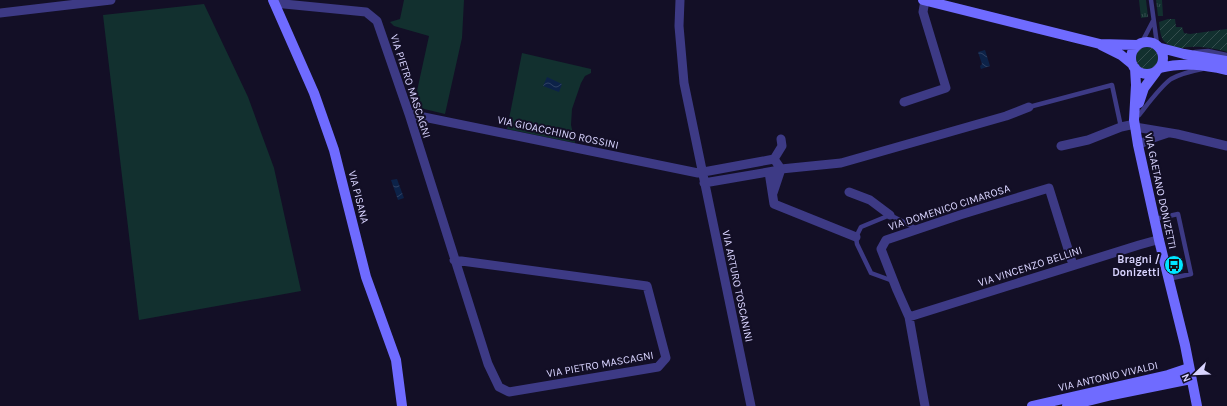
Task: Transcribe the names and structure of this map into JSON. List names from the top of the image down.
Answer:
{
  "streets": {
    "street": [
      "VIA PIETRO MASCAGNI",
      "VIA GIOACCHINO ROSSINI",
      "VIA GAETANO DONIZETTI",
      "VIA PISANA",
      "VIA DOMENICO CIMAROSA",
      "VIA VINCENZO BELLINI",
      "VIA ARTURO TOSCANINI",
      "VIA ANTONIO VIVALDI"
    ]
  },
  "crossings": [
    ["VIA PIETRO MASCAGNI", "VIA GIOACCHINO ROSSINI"],
    ["VIA PIETRO MASCAGNI", "VIA PISANA"],
    ["VIA GIOACCHINO ROSSINI", "VIA ARTURO TOSCANINI"],
    ["VIA GAETANO DONIZETTI", "VIA VINCENZO BELLINI"],
    ["VIA GAETANO DONIZETTI", "VIA ANTONIO VIVALDI"],
    ["VIA DOMENICO CIMAROSA", "VIA VINCENZO BELLINI"]
  ],
  "places": {
    "bus stop": ["Bragni / Donizetti"]
  },
  "north": "bottom left"
}
